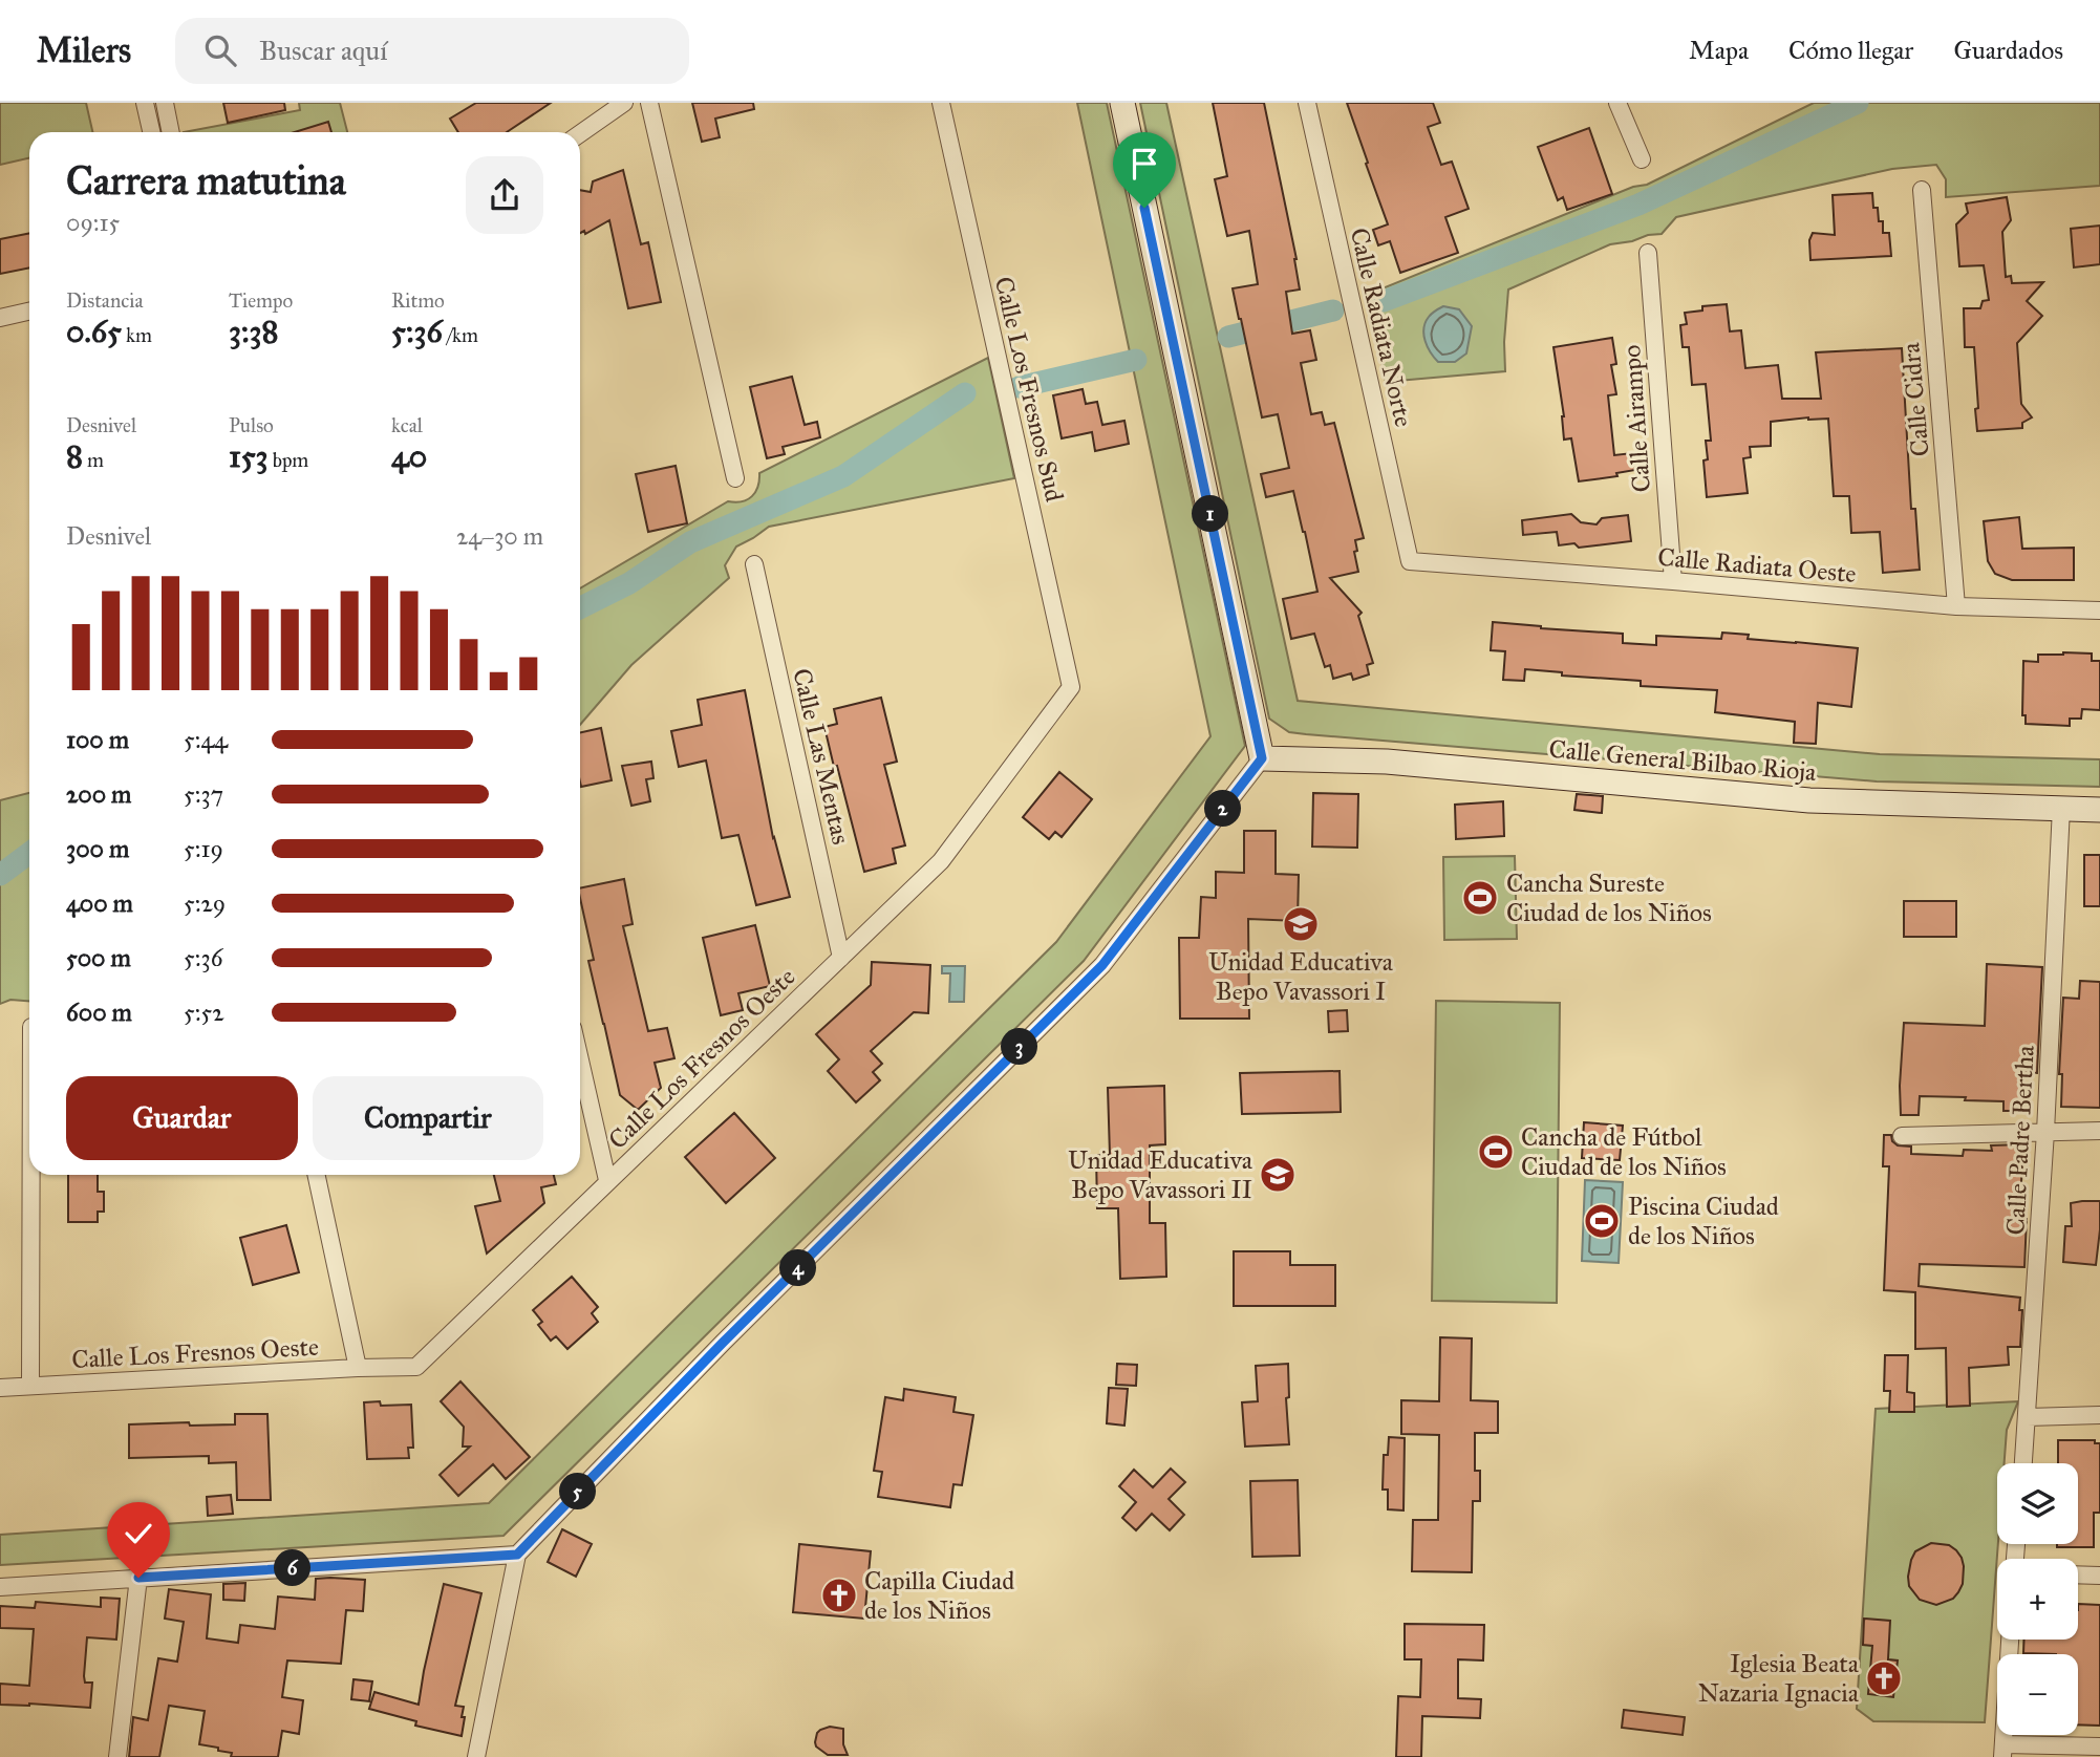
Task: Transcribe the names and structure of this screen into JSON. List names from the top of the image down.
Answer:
{
  "streets": {
    "street": [
      "Calle Radiata Norte",
      "Calle Los Fresnos Sud",
      "Calle Cidra",
      "Calle Airampo",
      "Calle Radiata Oeste",
      "Calle Las Mentas",
      "Calle General Bilbao Rioja",
      "Calle Los Fresnos Oeste",
      "Calle Padre Bertha"
    ]
  },
  "crossings": [
    ["Calle Radiata Norte", "Calle Radiata Oeste"],
    ["Calle Los Fresnos Sud", "Calle Los Fresnos Oeste"],
    ["Calle Cidra", "Calle Radiata Oeste"],
    ["Calle Airampo", "Calle Radiata Oeste"],
    ["Calle Las Mentas", "Calle Los Fresnos Oeste"],
    ["Calle General Bilbao Rioja", "Calle Padre Bertha"]
  ],
  "places": {
    "sports": ["Cancha Sureste Ciudad de los Niños", "Cancha de Fútbol Ciudad de los Niños", "Piscina Ciudad de los Niños"],
    "school or university": ["Unidad Educativa Bepo Vavassori I", "Unidad Educativa Bepo Vavassori II"],
    "church": ["Capilla Ciudad de los Niños", "Iglesia Beata Nazaria Ignacia"]
  },
  "page": {
    "header": "Milers",
    "search": "Buscar aquí",
    "nav": ["Mapa", "Cómo llegar", "Guardados"],
    "heading": ["Carrera matutina", "09:15"],
    "stats": [
      ["Distancia", "0.65 km"],
      ["Tiempo", "3:38"],
      ["Ritmo", "5:36 /km"],
      ["Desnivel", "8 m"],
      ["Pulso", "153 bpm"],
      ["kcal", "40"]
    ],
    "pins": [
      "1",
      "2",
      "3",
      "4",
      "5",
      "6"
    ],
    "chart": ["Desnivel", "24–30 m"],
    "list": [
      {
        "name": "100 m",
        "note": "5:44"
      },
      {
        "name": "200 m",
        "note": "5:37"
      },
      {
        "name": "300 m",
        "note": "5:19"
      },
      {
        "name": "400 m",
        "note": "5:29"
      },
      {
        "name": "500 m",
        "note": "5:36"
      },
      {
        "name": "600 m",
        "note": "5:52"
      }
    ],
    "buttons": ["Guardar", "Compartir"],
    "map_buttons": ["+", "−"]
  }
}
